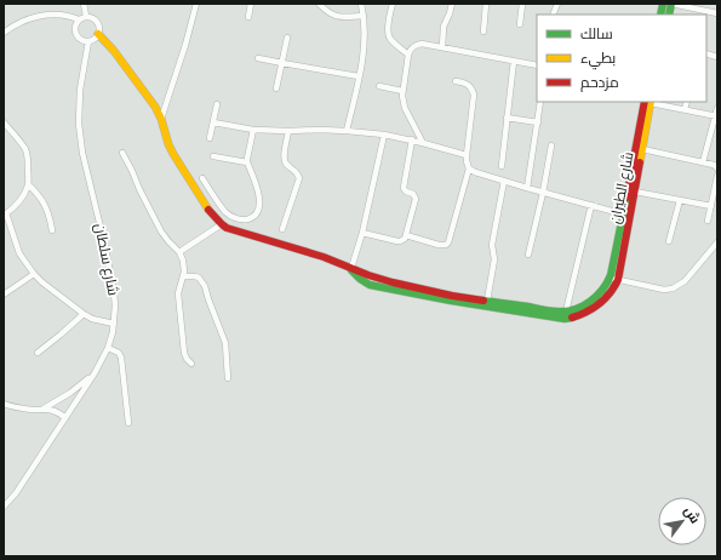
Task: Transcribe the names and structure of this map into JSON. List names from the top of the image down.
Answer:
{
  "streets": {
    "street": ["شارع الطيران", "شارع سلطان"]
  },
  "legend": ["سالك", "بطيء", "مزدحم"],
  "north": "top right"
}
